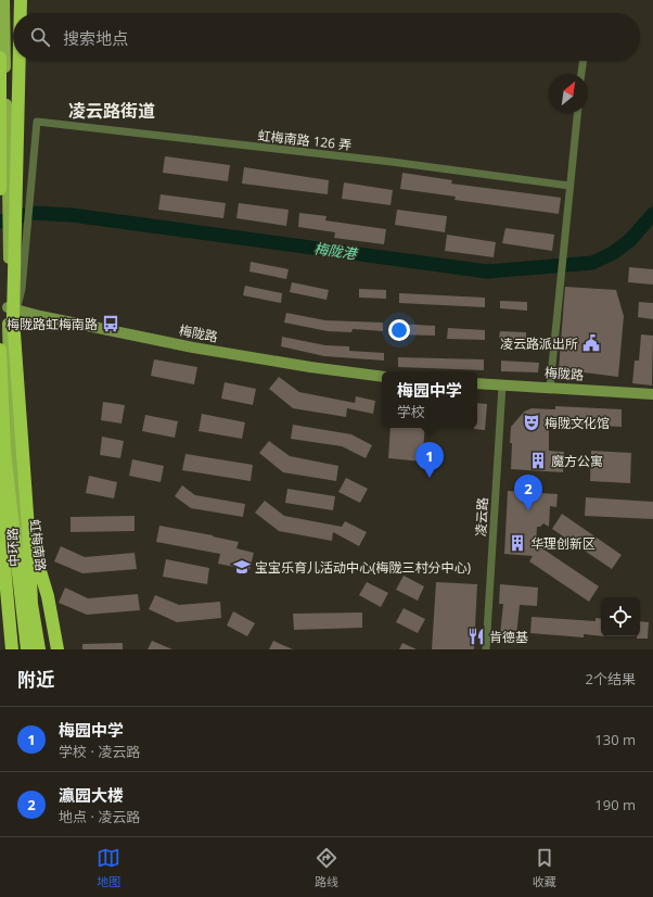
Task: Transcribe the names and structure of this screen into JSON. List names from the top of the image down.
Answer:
{
  "streets": {
    "highway": ["中环路"],
    "main road": ["虹梅南路"],
    "street": ["虹梅南路 126 弄", "梅陇路", "凌云路"]
  },
  "crossings": [
    ["虹梅南路 126 弄", "梅陇路"],
    ["虹梅南路 126 弄", "虹梅南路"],
    ["梅陇路", "凌云路"],
    ["梅陇路", "虹梅南路"],
    ["虹梅南路", "中环路"]
  ],
  "districts": ["凌云路街道"],
  "water": ["梅陇港"],
  "places": {
    "bus stop": ["梅陇路虹梅南路"],
    "public building": ["凌云路派出所"],
    "theatre": ["梅陇文化馆"],
    "building": ["魔方公寓", "华理创新区"],
    "school or university": ["宝宝乐育儿活动中心(梅陇三村分中心)"],
    "restaurant": ["肯德基"]
  },
  "north": "top right",
  "page": {
    "search": "搜索地点",
    "popup": ["梅园中学", "学校"],
    "pins": ["1", "2"],
    "heading": ["附近", "2个结果"],
    "list": [
      {
        "mark": "1",
        "name": "梅园中学",
        "note": "学校 · 凌云路",
        "value": "130 m"
      },
      {
        "mark": "2",
        "name": "瀛园大楼",
        "note": "地点 · 凌云路",
        "value": "190 m"
      }
    ],
    "nav": ["地图", "路线", "收藏"]
  }
}
